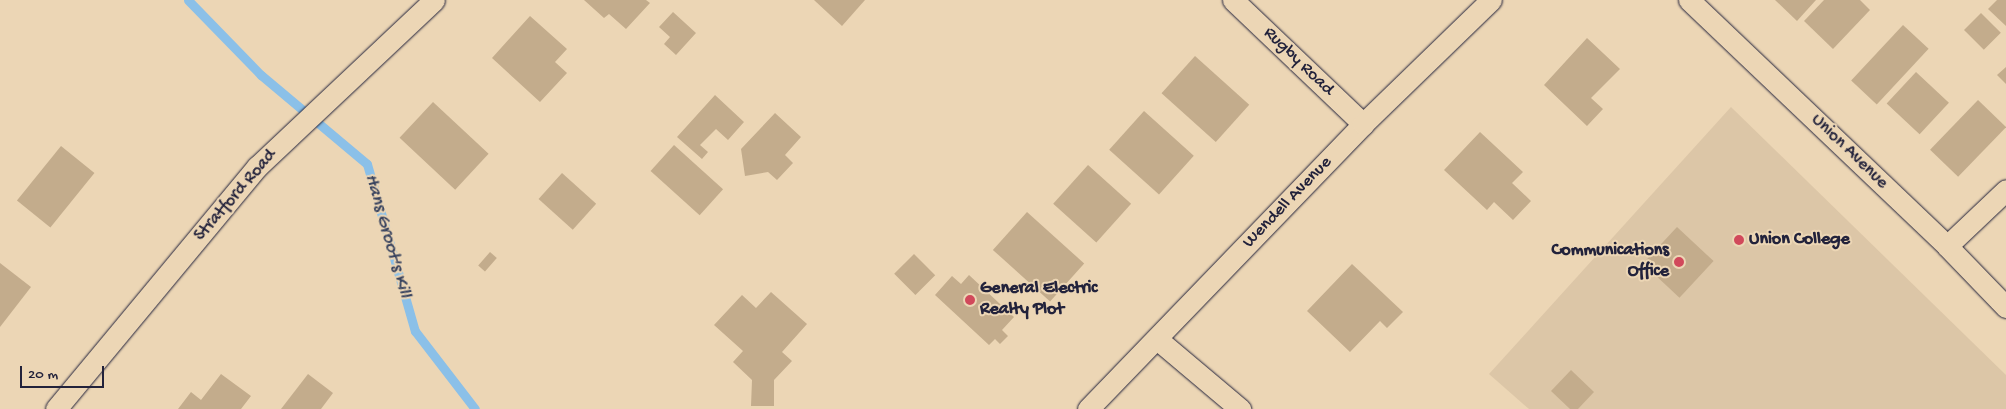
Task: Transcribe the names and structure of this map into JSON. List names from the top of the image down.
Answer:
{
  "streets": {
    "street": [
      "Rugby Road",
      "Union Avenue",
      "Stratford Road",
      "Wendell Avenue"
    ]
  },
  "crossings": [
    ["Rugby Road", "Wendell Avenue"]
  ],
  "water": ["Hans Groot's Kill"],
  "places": ["Union College", "Communications Office", "General Electric Realty Plot"],
  "scale_bar": "20 m"
}
